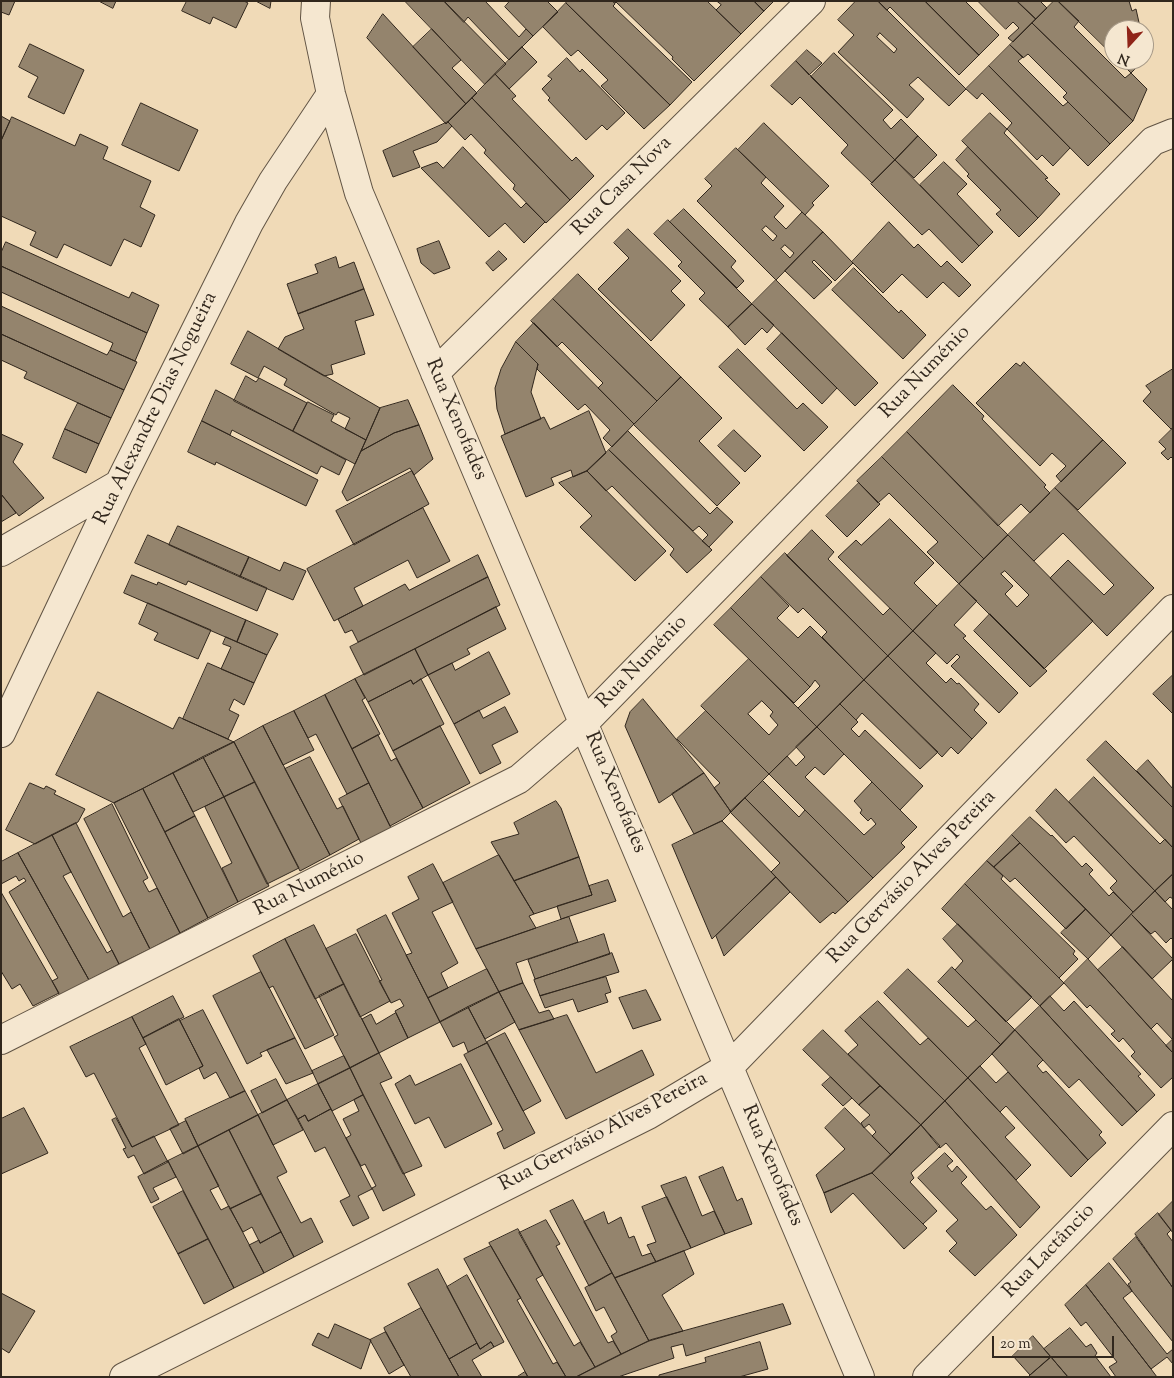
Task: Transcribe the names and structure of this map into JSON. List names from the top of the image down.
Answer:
{
  "streets": {
    "street": [
      "Rua Casa Nova",
      "Rua Numénio",
      "Rua Alexandre Dias Nogueira",
      "Rua Xenofades",
      "Rua Gervásio Alves Pereira",
      "Rua Lactâncio"
    ]
  },
  "crossings": [
    ["Rua Casa Nova", "Rua Xenofades"],
    ["Rua Numénio", "Rua Xenofades"],
    ["Rua Alexandre Dias Nogueira", "Rua Xenofades"],
    ["Rua Xenofades", "Rua Gervásio Alves Pereira"]
  ],
  "scale_bar": "20 m",
  "north": "bottom"
}
